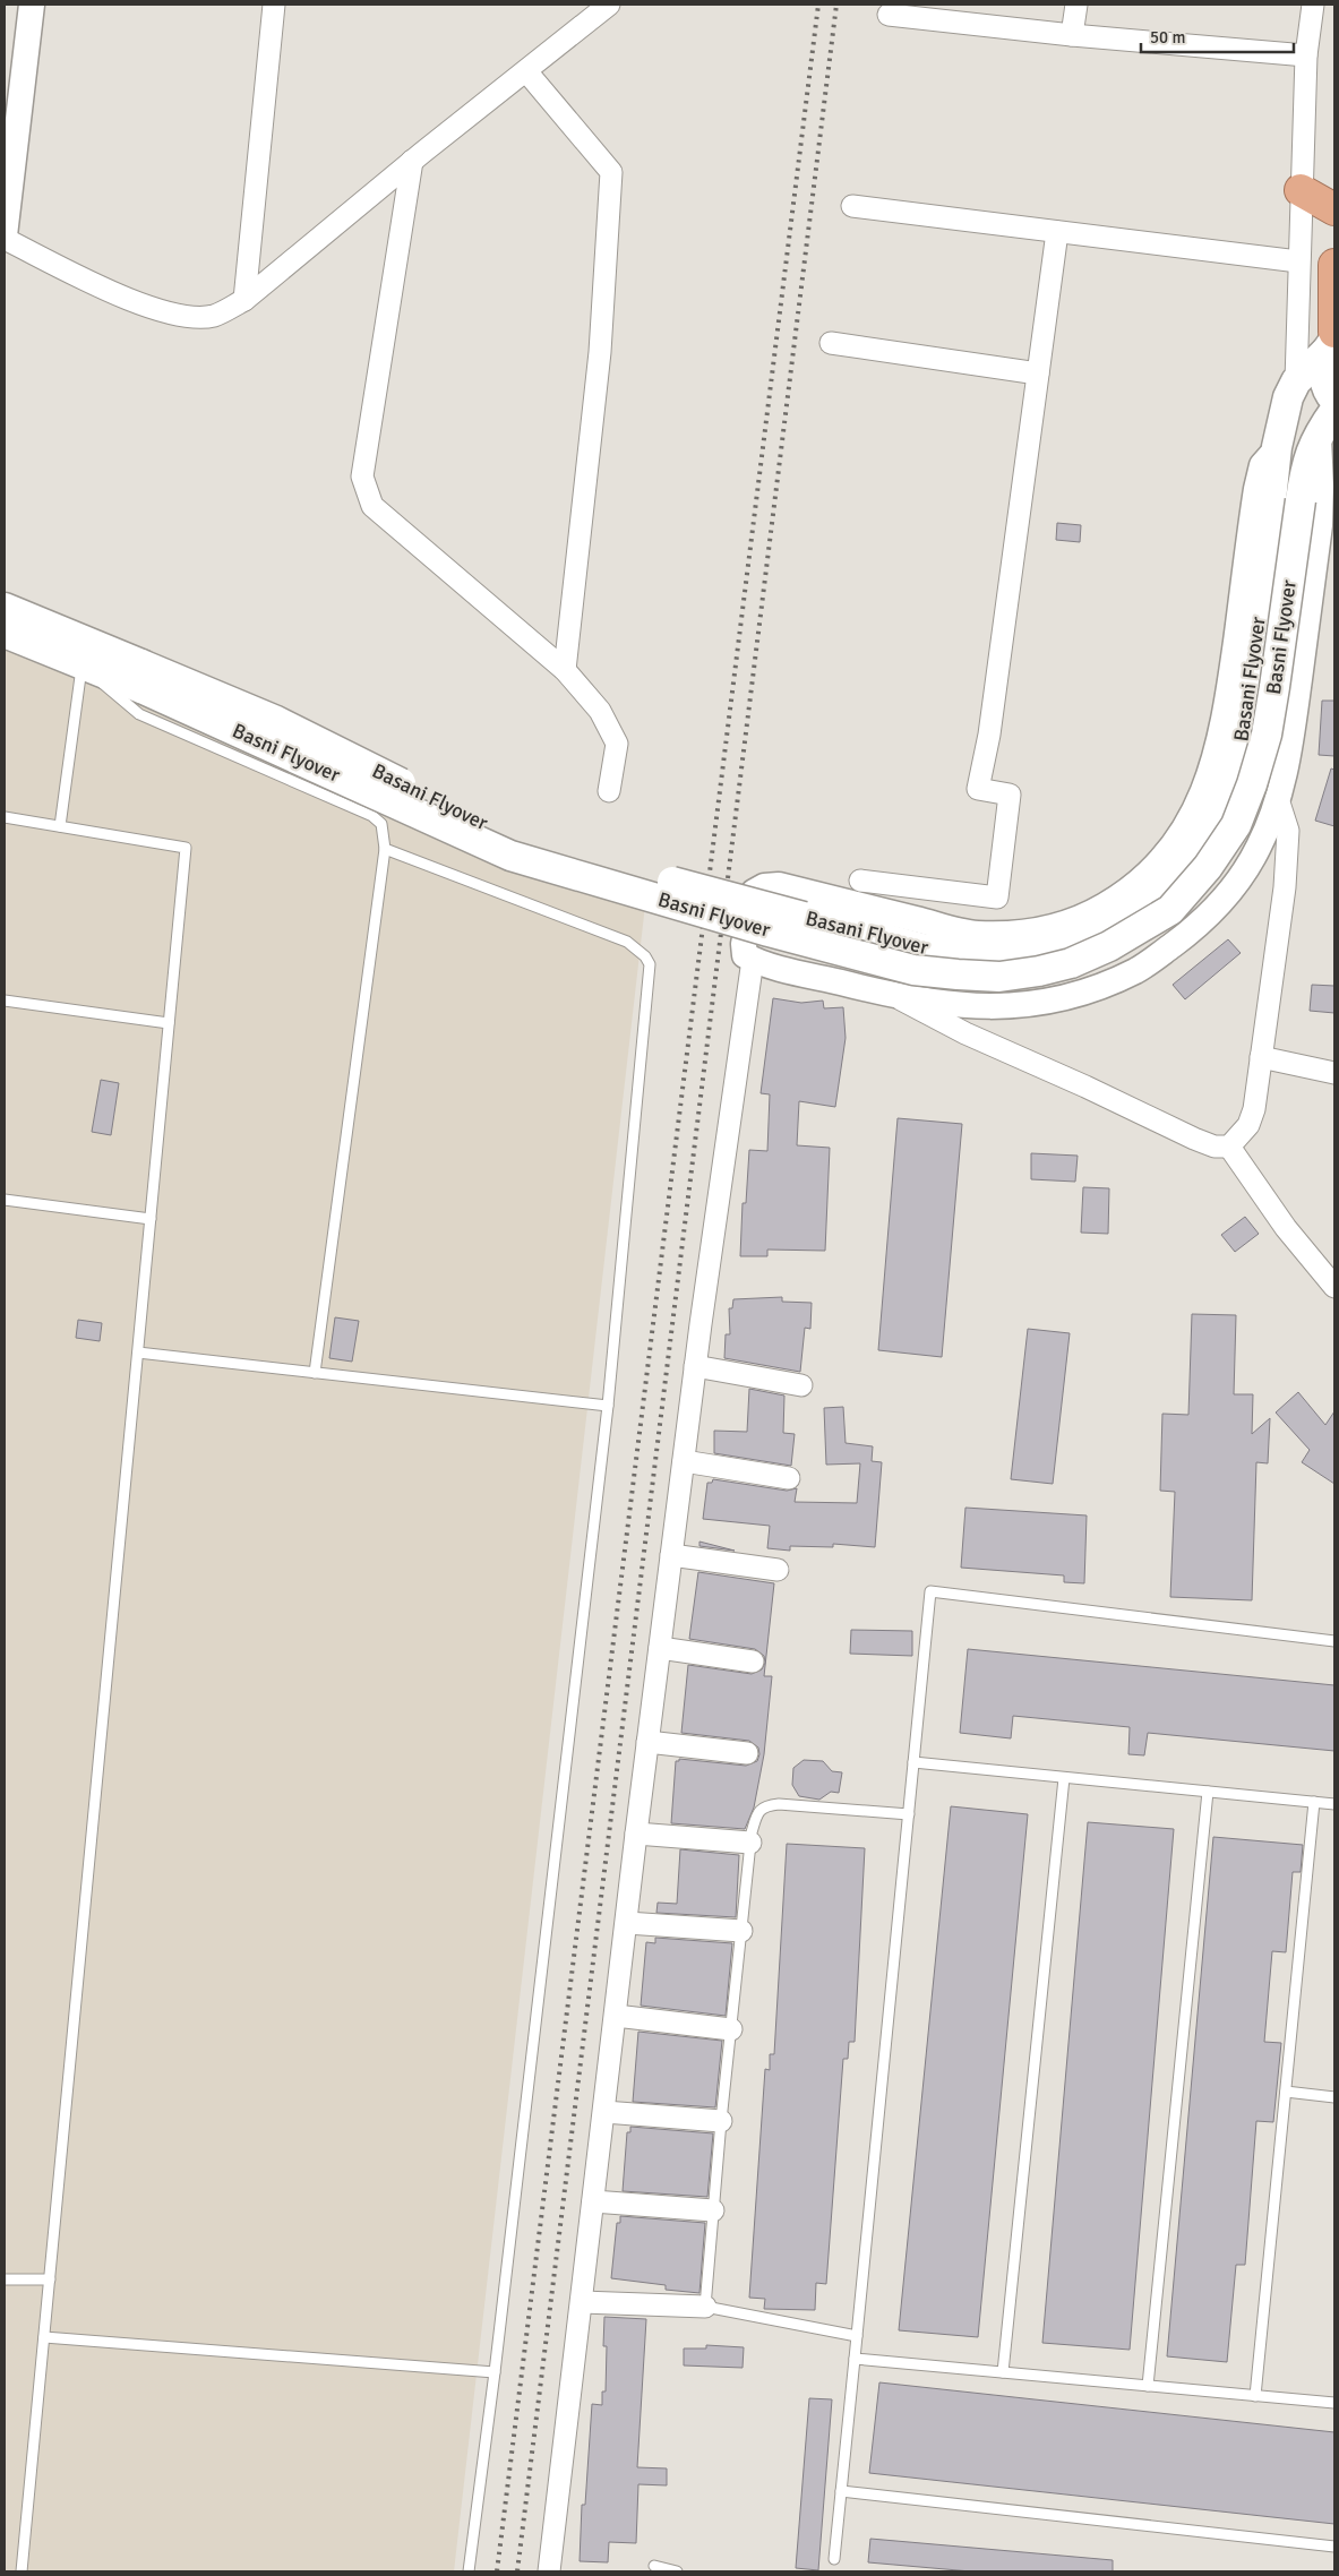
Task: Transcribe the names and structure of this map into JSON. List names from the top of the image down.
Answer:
{
  "streets": {
    "main road": ["Basni Flyover", "Basani Flyover"]
  },
  "crossings": [
    ["Basni Flyover", "Basani Flyover"]
  ],
  "scale_bar": "50 m"
}
